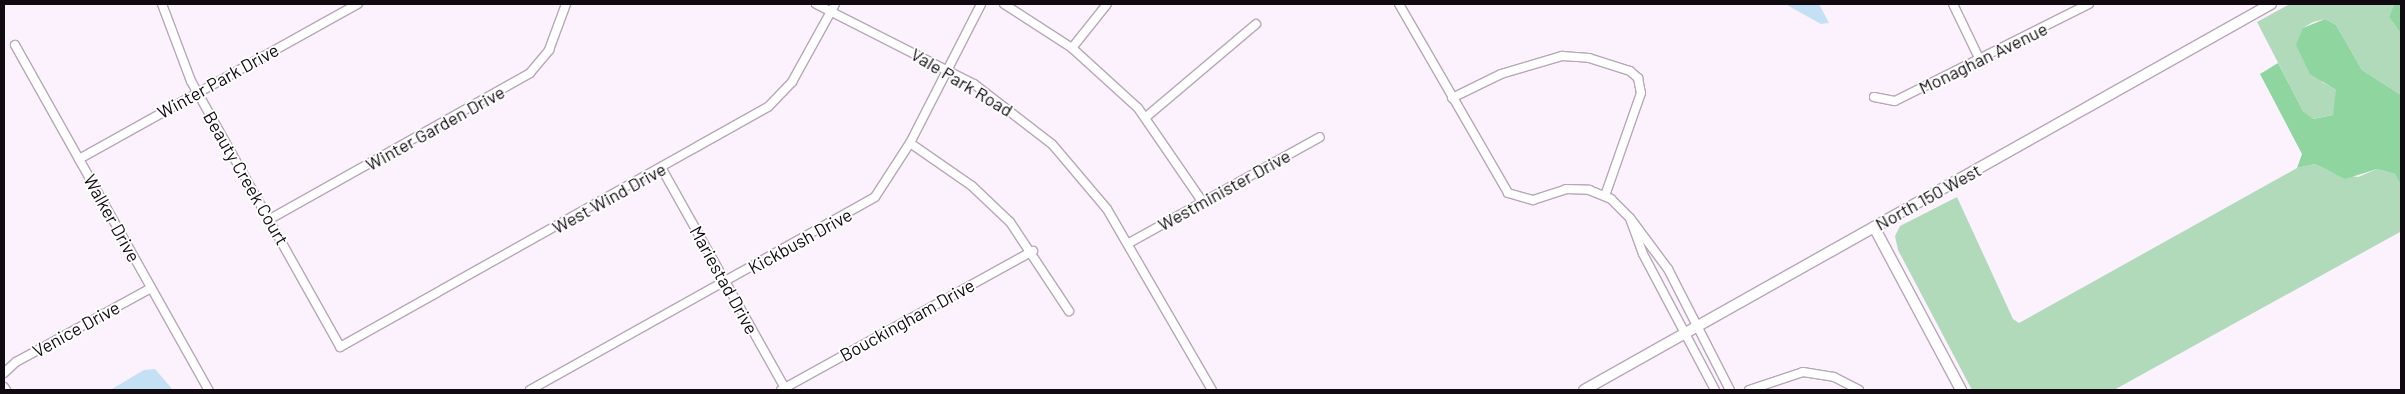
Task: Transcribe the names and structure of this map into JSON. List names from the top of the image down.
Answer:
{
  "streets": {
    "street": [
      "Monaghan Avenue",
      "Winter Park Drive",
      "Vale Park Road",
      "Winter Garden Drive",
      "Beauty Creek Court",
      "Westminister Drive",
      "North 150 West",
      "West Wind Drive",
      "Walker Drive",
      "Kickbush Drive",
      "Mariestad Drive",
      "Bouckingham Drive",
      "Venice Drive"
    ]
  },
  "crossings": [
    ["Winter Park Drive", "Beauty Creek Court"],
    ["Winter Park Drive", "Walker Drive"],
    ["Vale Park Road", "Westminister Drive"],
    ["Vale Park Road", "West Wind Drive"],
    ["Vale Park Road", "Kickbush Drive"],
    ["Winter Garden Drive", "Beauty Creek Court"],
    ["Beauty Creek Court", "West Wind Drive"],
    ["West Wind Drive", "Mariestad Drive"],
    ["Walker Drive", "Venice Drive"],
    ["Kickbush Drive", "Mariestad Drive"],
    ["Mariestad Drive", "Bouckingham Drive"]
  ]
}
